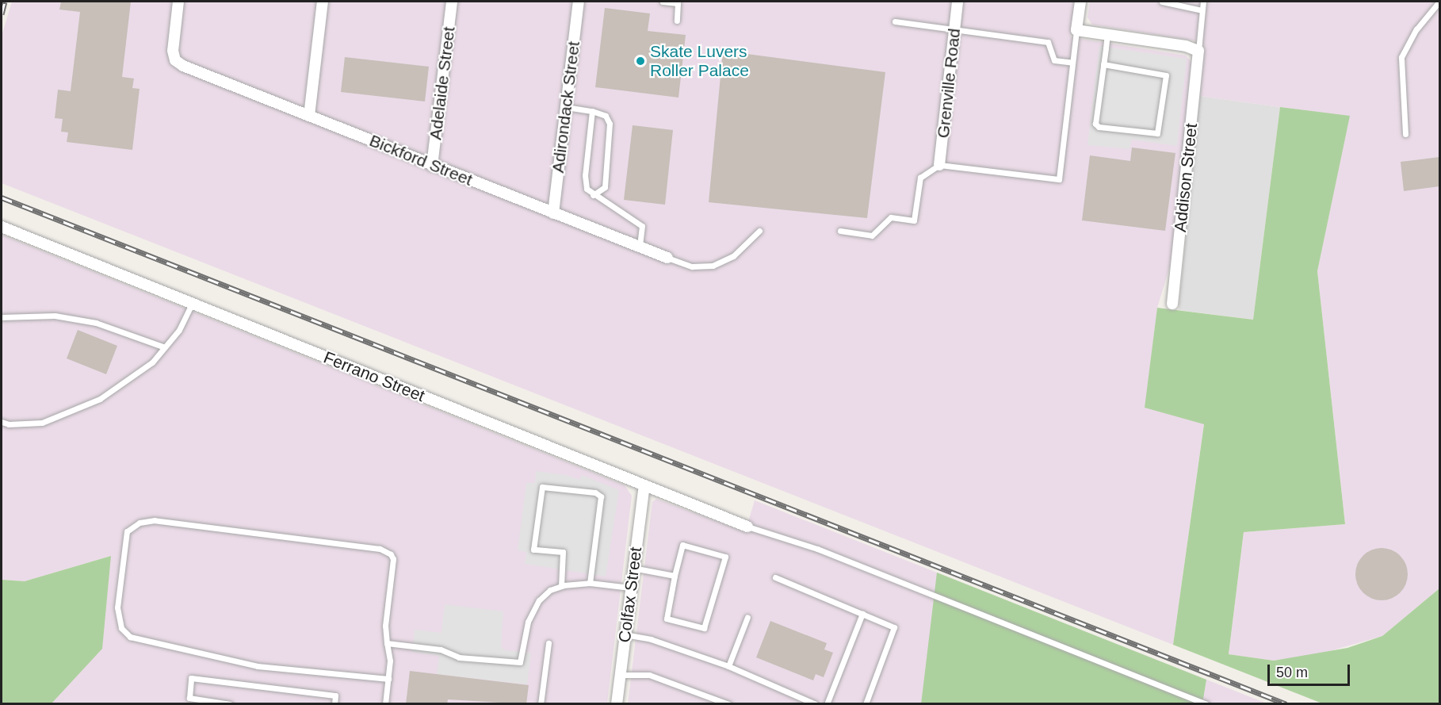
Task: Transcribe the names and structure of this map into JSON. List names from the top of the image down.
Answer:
{
  "streets": {
    "street": [
      "Adelaide Street",
      "Grenville Road",
      "Adirondack Street",
      "Bickford Street",
      "Addison Street",
      "Ferrano Street",
      "Colfax Street"
    ]
  },
  "crossings": [
    ["Adelaide Street", "Bickford Street"],
    ["Adirondack Street", "Bickford Street"],
    ["Ferrano Street", "Colfax Street"]
  ],
  "places": ["Skate Luvers Roller Palace"],
  "scale_bar": "50 m"
}
